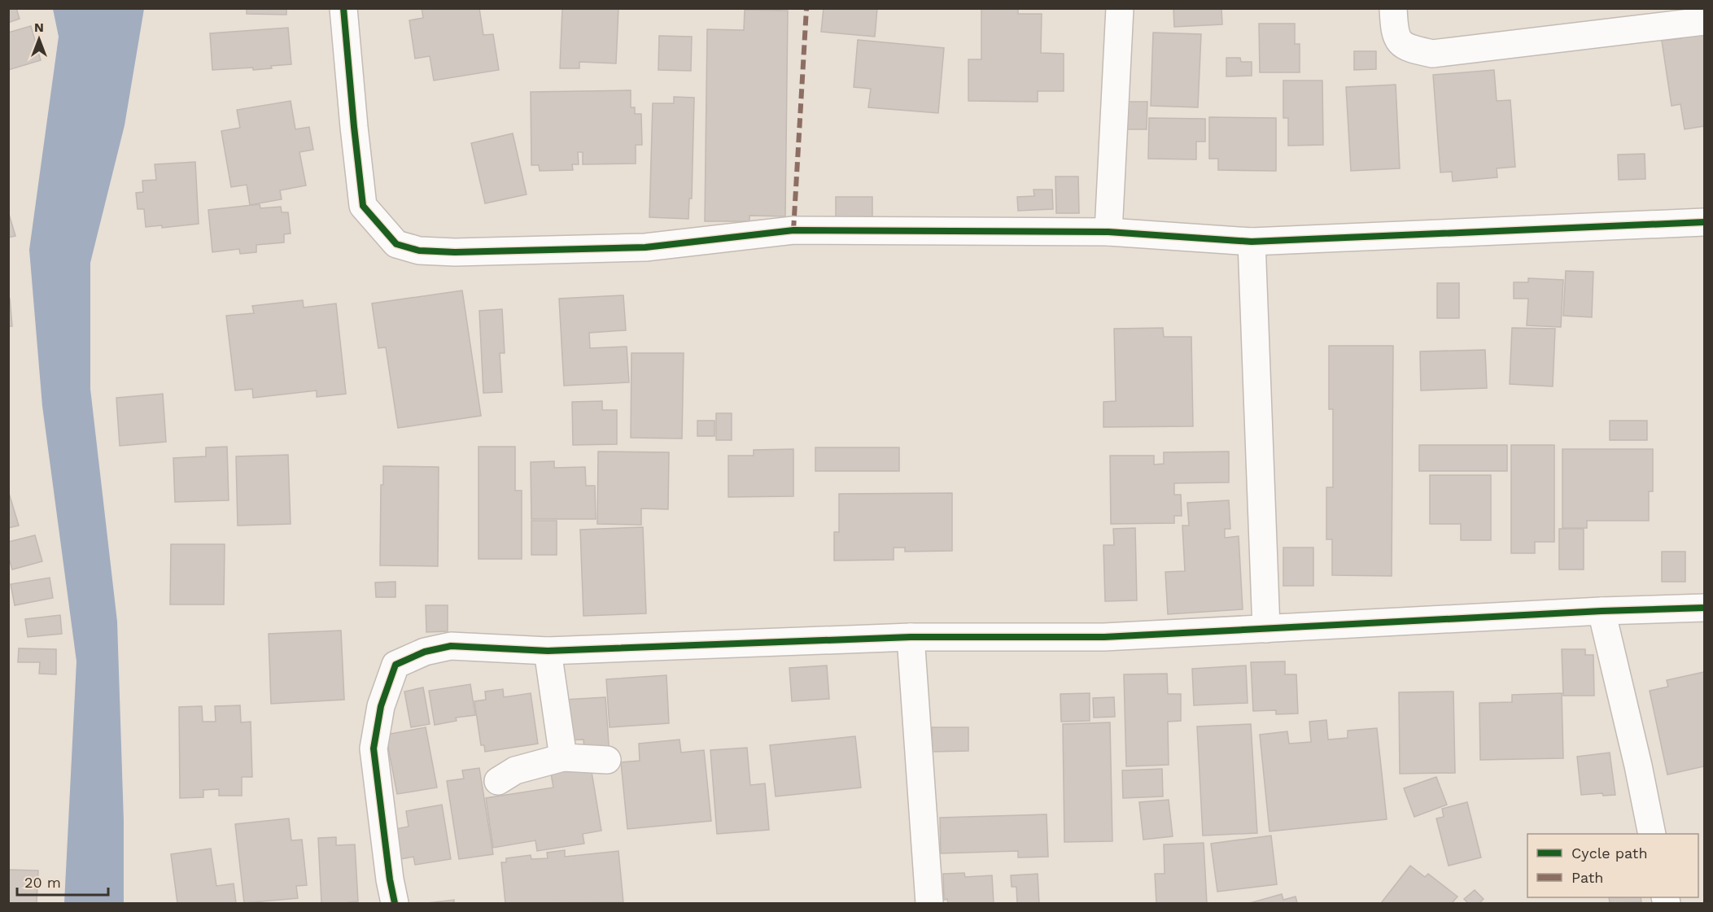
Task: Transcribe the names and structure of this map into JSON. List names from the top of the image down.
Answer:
{
  "legend": ["Cycle path", "Path"],
  "scale_bar": "20 m",
  "north": "top"
}
